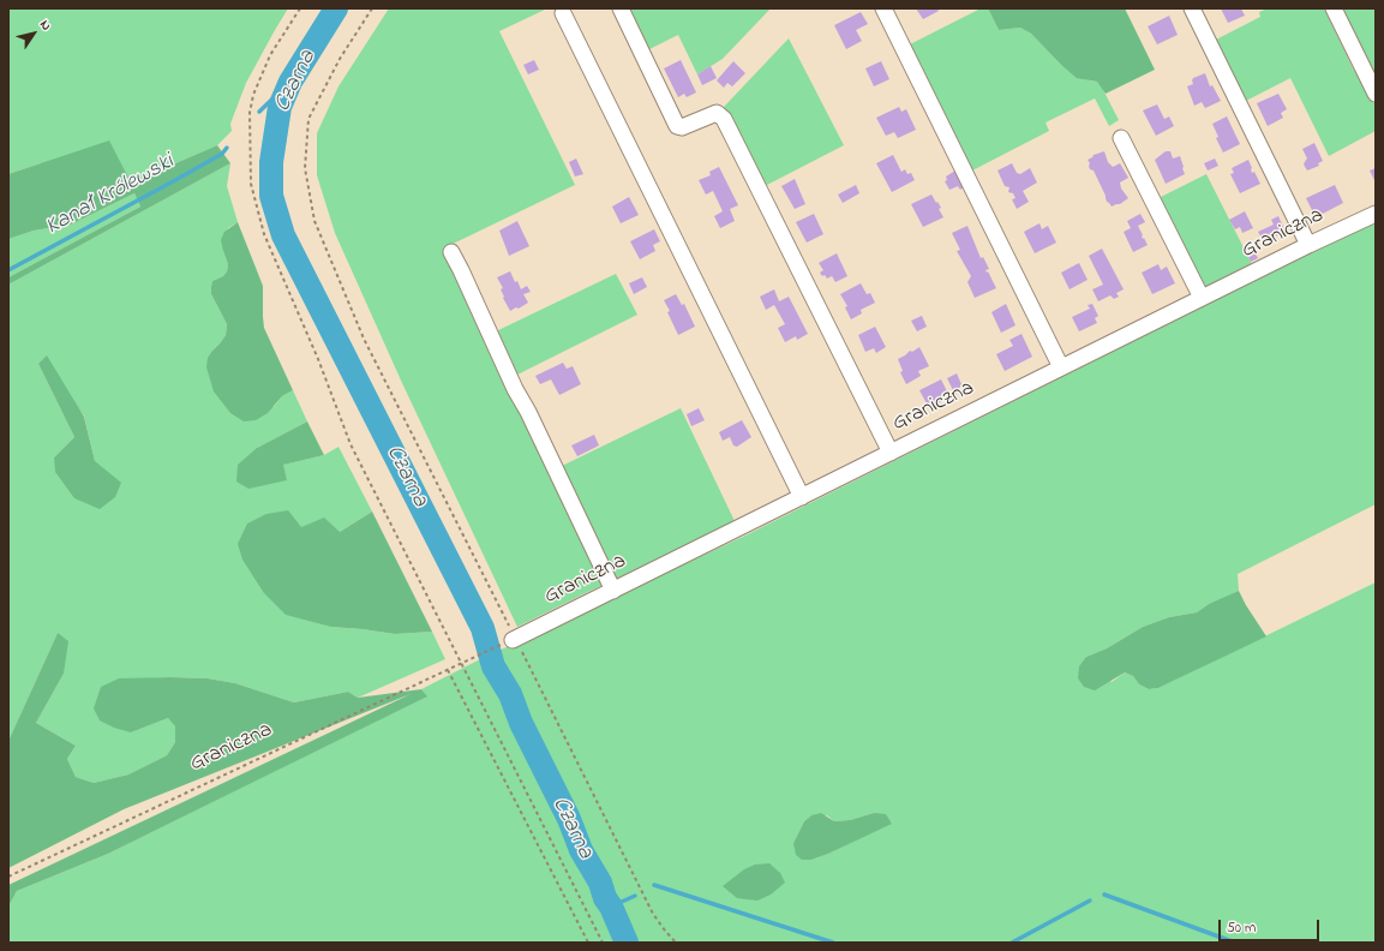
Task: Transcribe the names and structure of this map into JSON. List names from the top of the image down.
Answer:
{
  "streets": {
    "street": ["Graniczna"]
  },
  "water": ["Czarna", "Kanał Królewski"],
  "scale_bar": "50 m",
  "north": "top right"
}
